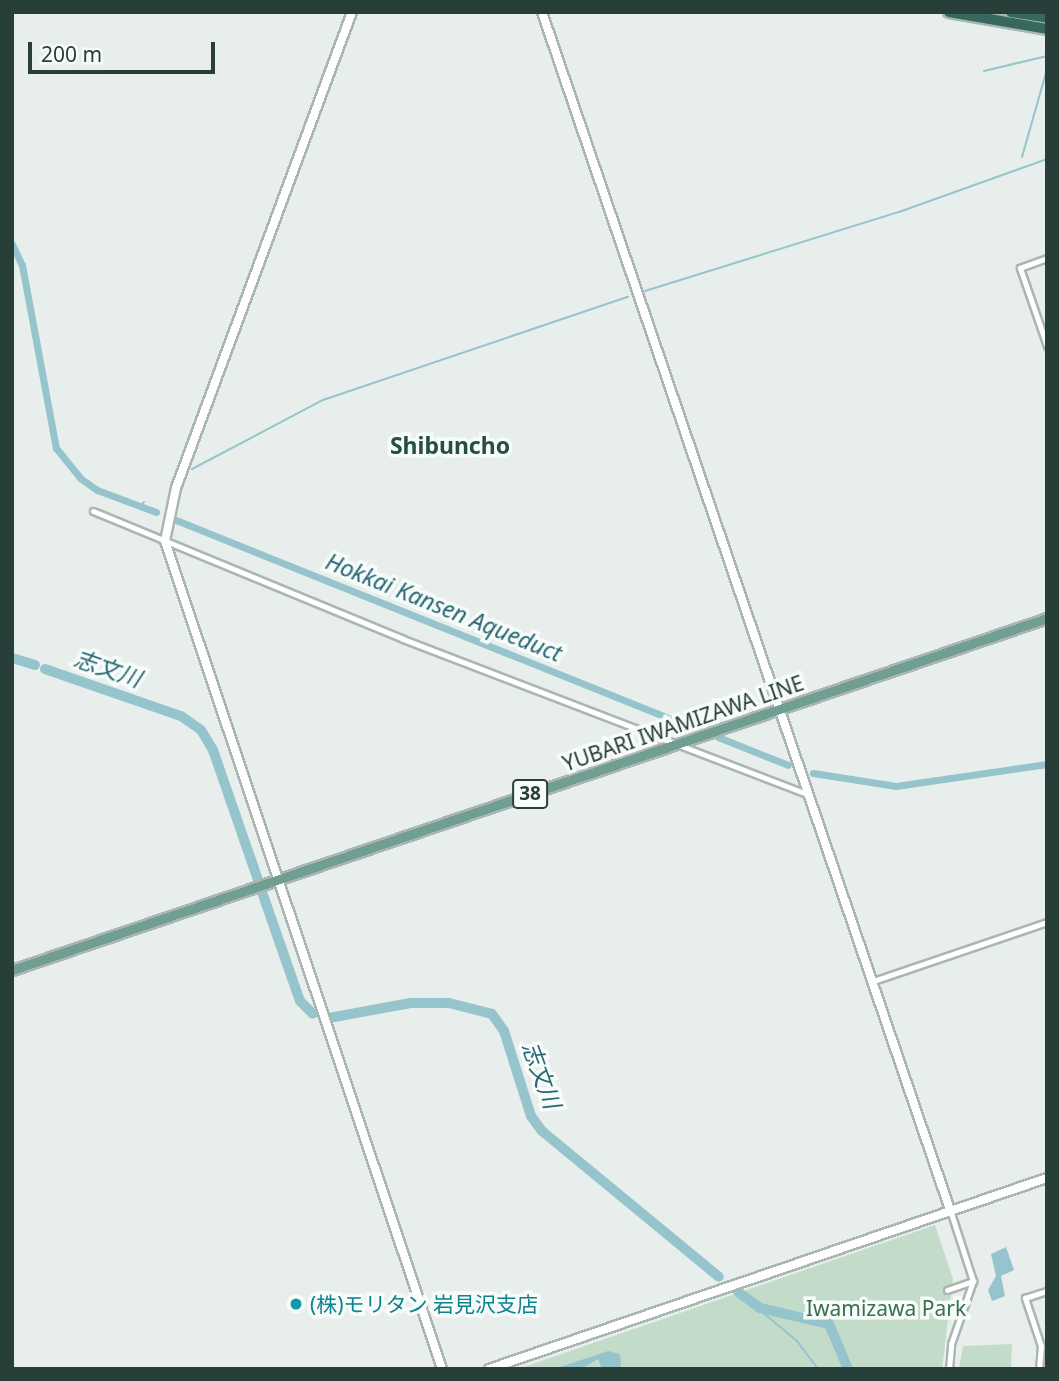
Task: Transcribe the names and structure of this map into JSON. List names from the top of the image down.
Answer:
{
  "streets": {
    "main road": ["YUBARI IWAMIZAWA LINE", "38"]
  },
  "districts": ["Shibuncho"],
  "water": ["Hokkai Kansen Aqueduct", "志文川"],
  "parks": ["Iwamizawa Park"],
  "places": ["(株)モリタン 岩見沢支店"],
  "scale_bar": "200 m"
}
